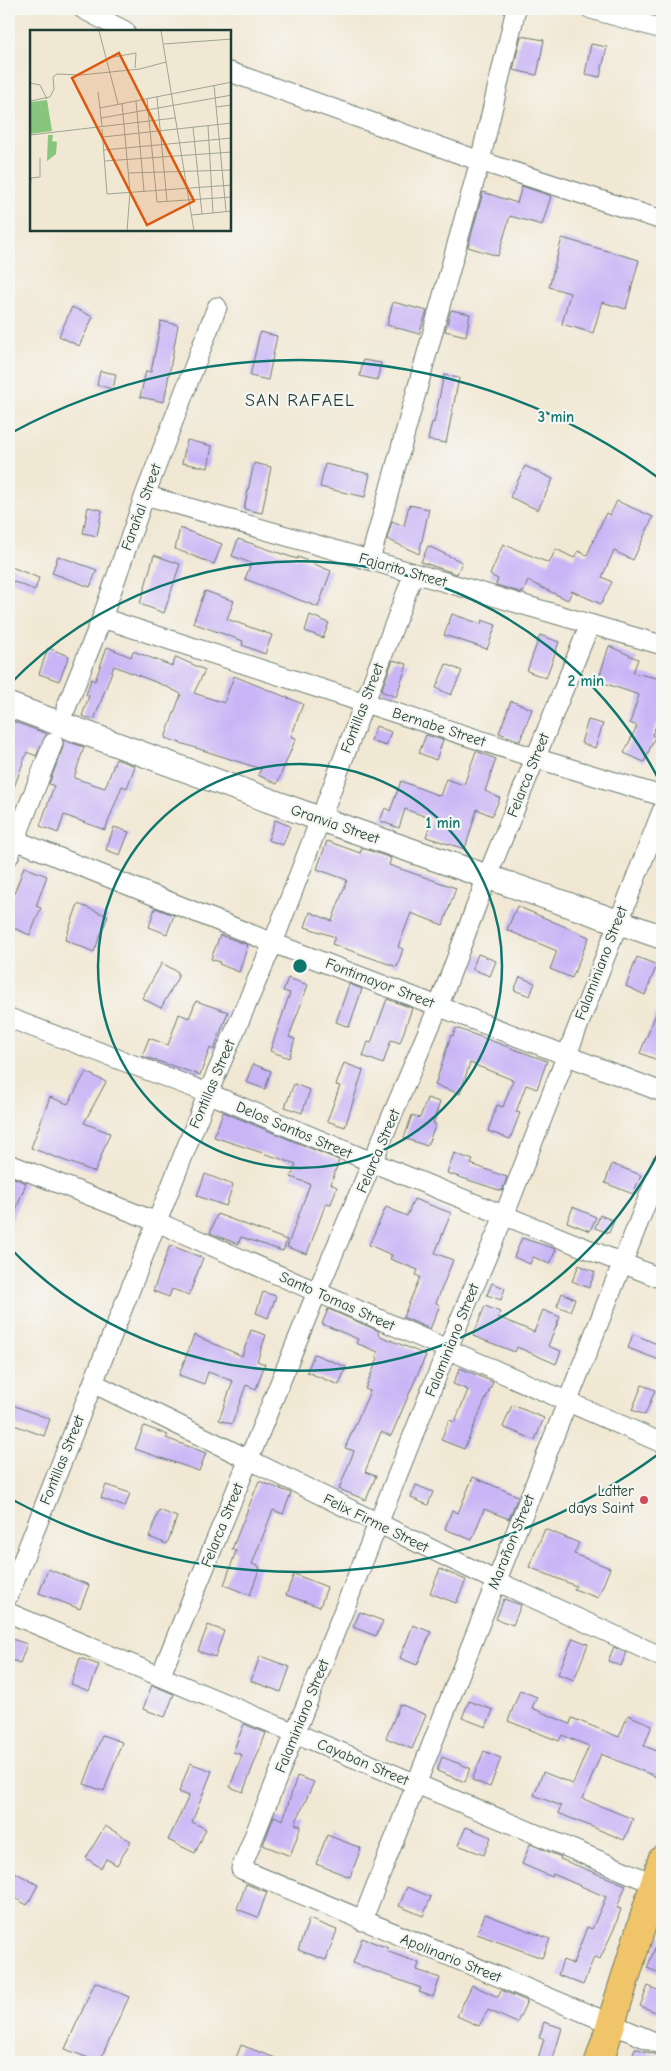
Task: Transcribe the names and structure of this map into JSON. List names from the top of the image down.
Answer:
{
  "streets": {
    "street": [
      "Farañal Street",
      "Fajarito Street",
      "Fontillas Street",
      "Bernabe Street",
      "Felarca Street",
      "Granvia Street",
      "Falaminiano Street",
      "Fontimayor Street",
      "Delos Santos Street",
      "Santo Tomas Street",
      "Felix Firme Street",
      "Marañon Street",
      "Cayaban Street",
      "Apolinario Street"
    ]
  },
  "crossings": [
    ["Farañal Street", "Fajarito Street"],
    ["Farañal Street", "Bernabe Street"],
    ["Fajarito Street", "Fontillas Street"],
    ["Fajarito Street", "Felarca Street"],
    ["Fontillas Street", "Bernabe Street"],
    ["Fontillas Street", "Granvia Street"],
    ["Fontillas Street", "Fontimayor Street"],
    ["Fontillas Street", "Delos Santos Street"],
    ["Fontillas Street", "Santo Tomas Street"],
    ["Fontillas Street", "Felix Firme Street"],
    ["Bernabe Street", "Felarca Street"],
    ["Felarca Street", "Granvia Street"],
    ["Felarca Street", "Fontimayor Street"],
    ["Felarca Street", "Delos Santos Street"],
    ["Felarca Street", "Santo Tomas Street"],
    ["Felarca Street", "Felix Firme Street"],
    ["Felarca Street", "Cayaban Street"],
    ["Granvia Street", "Falaminiano Street"],
    ["Falaminiano Street", "Fontimayor Street"],
    ["Falaminiano Street", "Delos Santos Street"],
    ["Falaminiano Street", "Santo Tomas Street"],
    ["Falaminiano Street", "Felix Firme Street"],
    ["Falaminiano Street", "Cayaban Street"],
    ["Falaminiano Street", "Apolinario Street"],
    ["Delos Santos Street", "Marañon Street"],
    ["Santo Tomas Street", "Marañon Street"],
    ["Felix Firme Street", "Marañon Street"],
    ["Marañon Street", "Cayaban Street"],
    ["Marañon Street", "Apolinario Street"]
  ],
  "districts": ["SAN RAFAEL"],
  "places": ["Latter days Saint"],
  "rings": ["3 min", "2 min", "1 min"]
}
